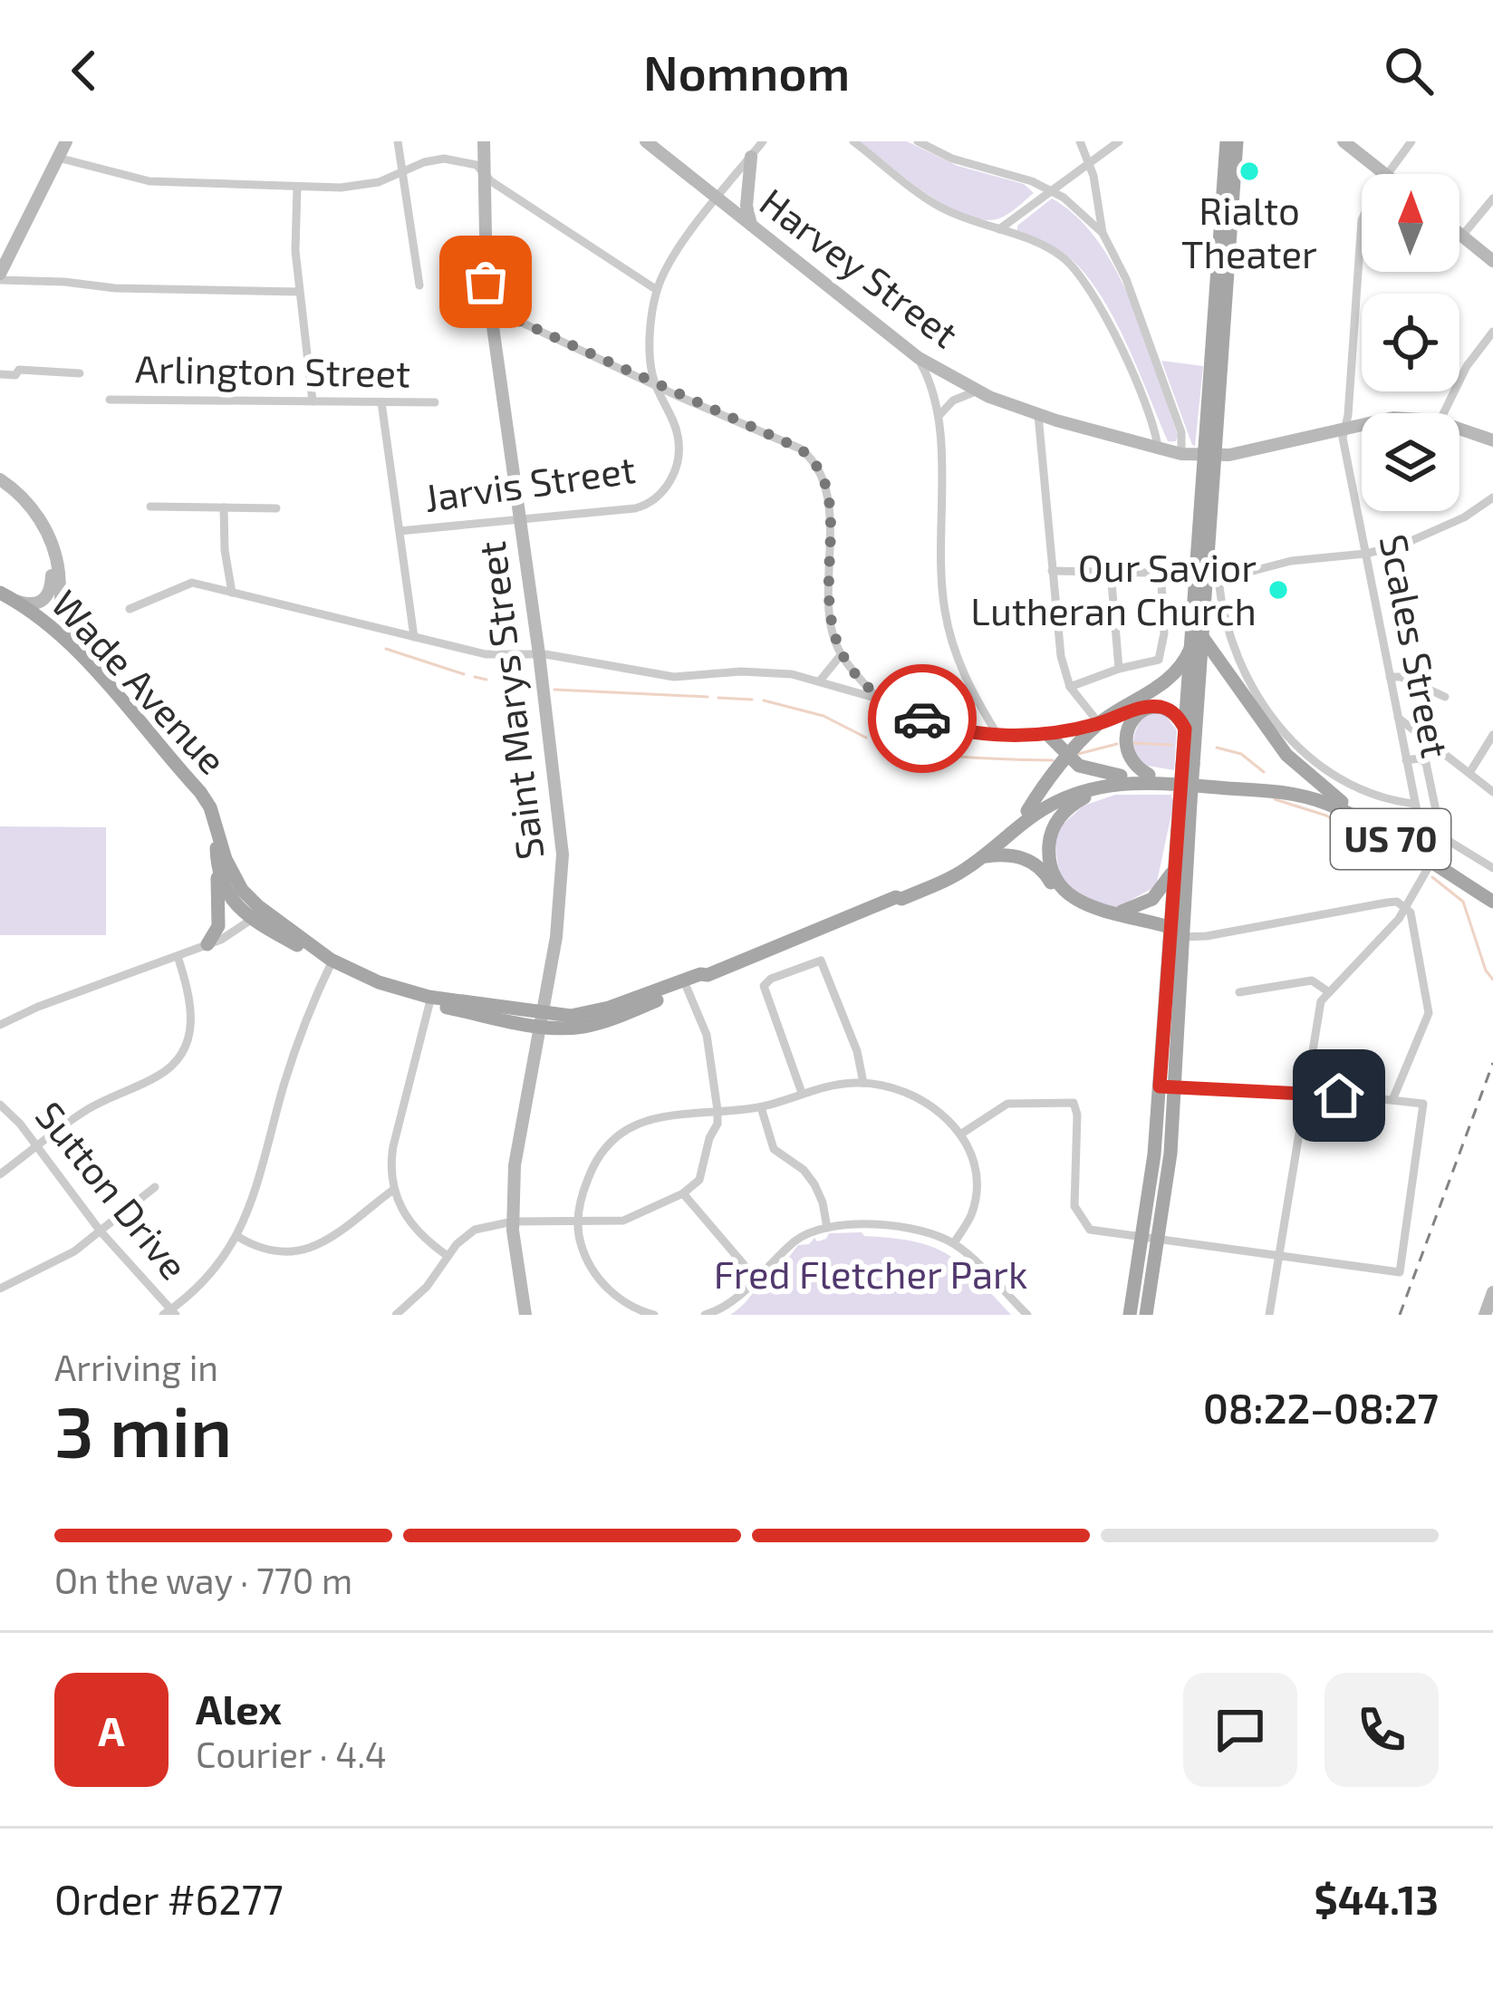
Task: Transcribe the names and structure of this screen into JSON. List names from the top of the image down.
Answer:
{
  "streets": {
    "main road": [
      "Harvey Street",
      "Wade Avenue",
      "Saint Marys Street",
      "US 70"
    ],
    "street": [
      "Arlington Street",
      "Jarvis Street",
      "Scales Street",
      "Sutton Drive"
    ]
  },
  "crossings": [
    ["Harvey Street", "Jarvis Street"],
    ["Harvey Street", "Scales Street"],
    ["Jarvis Street", "Saint Marys Street"],
    ["Scales Street", "US 70"]
  ],
  "parks": ["Fred Fletcher Park"],
  "places": ["Rialto Theater", "Our Savior Lutheran Church"],
  "north": "top",
  "page": {
    "header": "Nomnom",
    "heading": ["3 min", "Arriving in", "08:22–08:27"],
    "panel": [
      "Alex",
      "Courier · 4.4",
      "Order #6277",
      "$44.13"
    ],
    "bar": "On the way · 770 m",
    "round": "A"
  }
}
